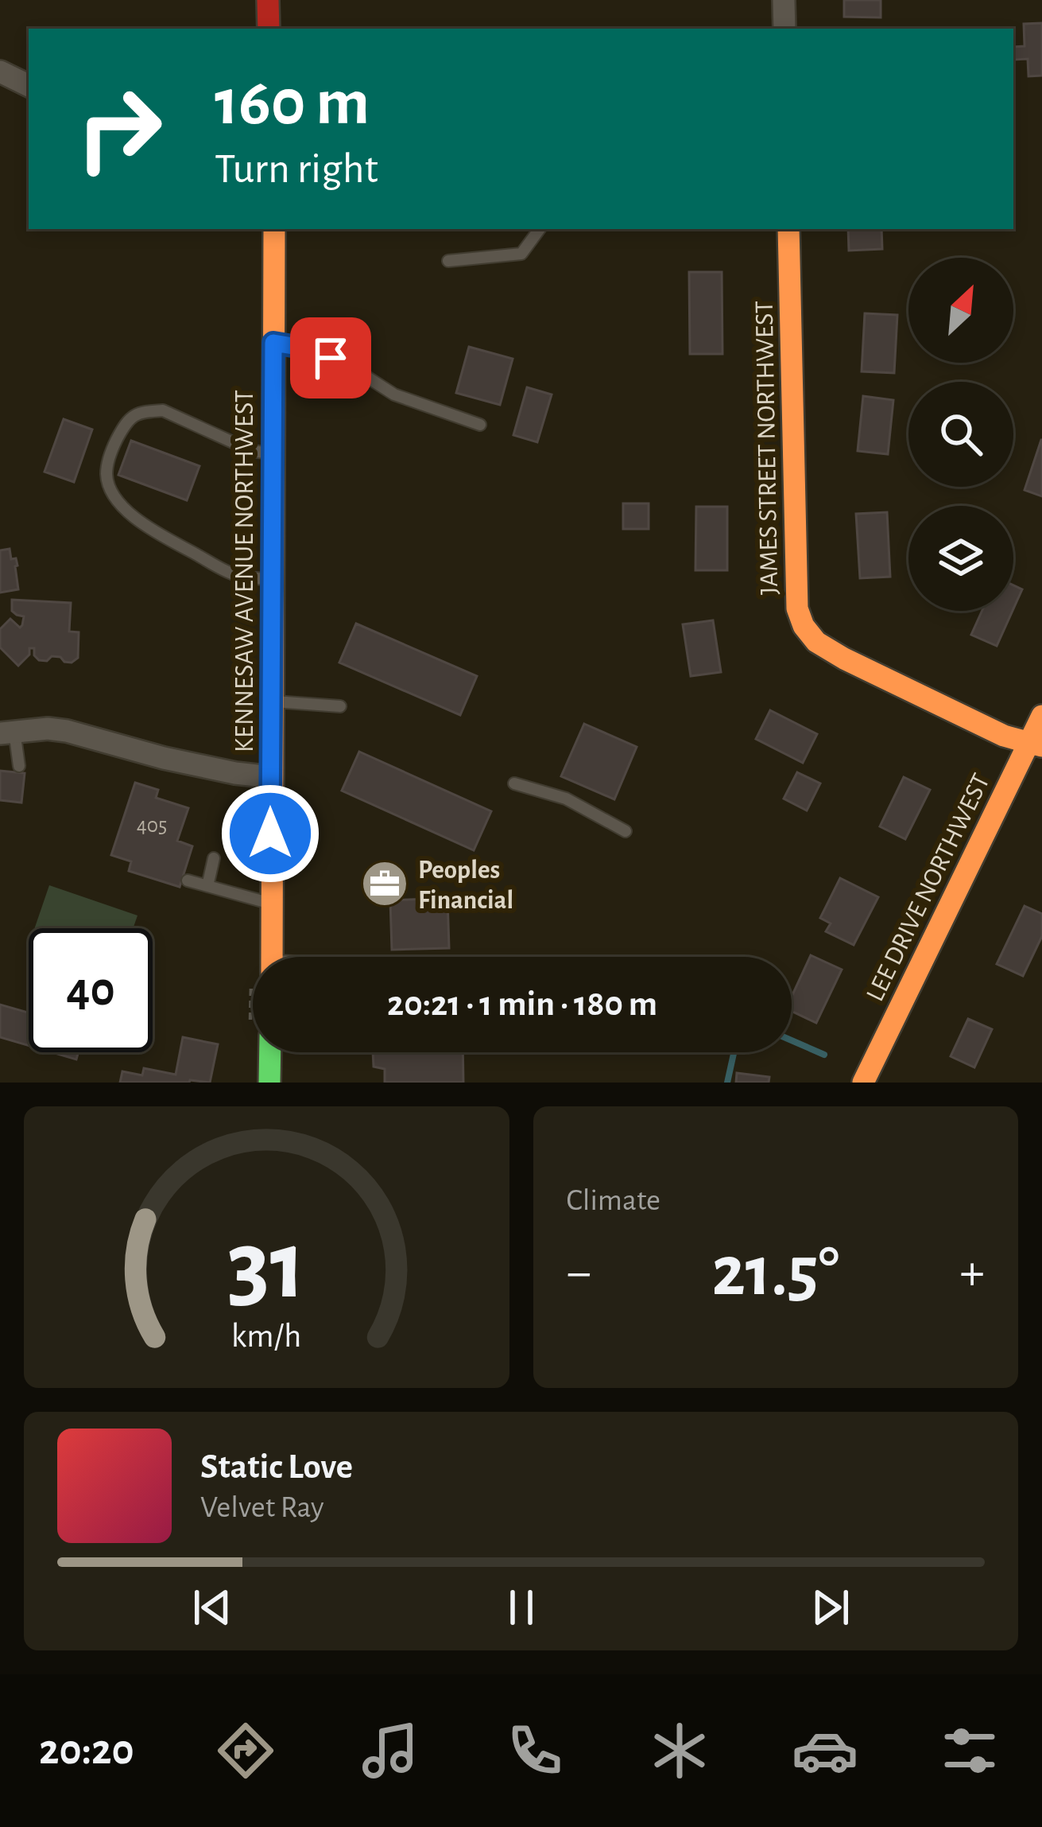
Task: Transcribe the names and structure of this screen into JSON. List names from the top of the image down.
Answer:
{
  "streets": {
    "street": ["JAMES STREET NORTHWEST", "KENNESAW AVENUE NORTHWEST", "LEE DRIVE NORTHWEST"]
  },
  "crossings": [
    ["JAMES STREET NORTHWEST", "LEE DRIVE NORTHWEST"]
  ],
  "places": {
    "office": ["Peoples Financial"]
  },
  "house_numbers": ["405"],
  "north": "top right",
  "page": {
    "turn": ["160 m", "Turn right"],
    "limit": "40",
    "trip": "20:21 · 1 min · 180 m",
    "tile": "Climate",
    "heat": ["−", "21.5°", "+"],
    "song": ["Static Love", "Velvet Ray"],
    "tabs": "20:20",
    "gauge": ["31", "km/h"]
  }
}
